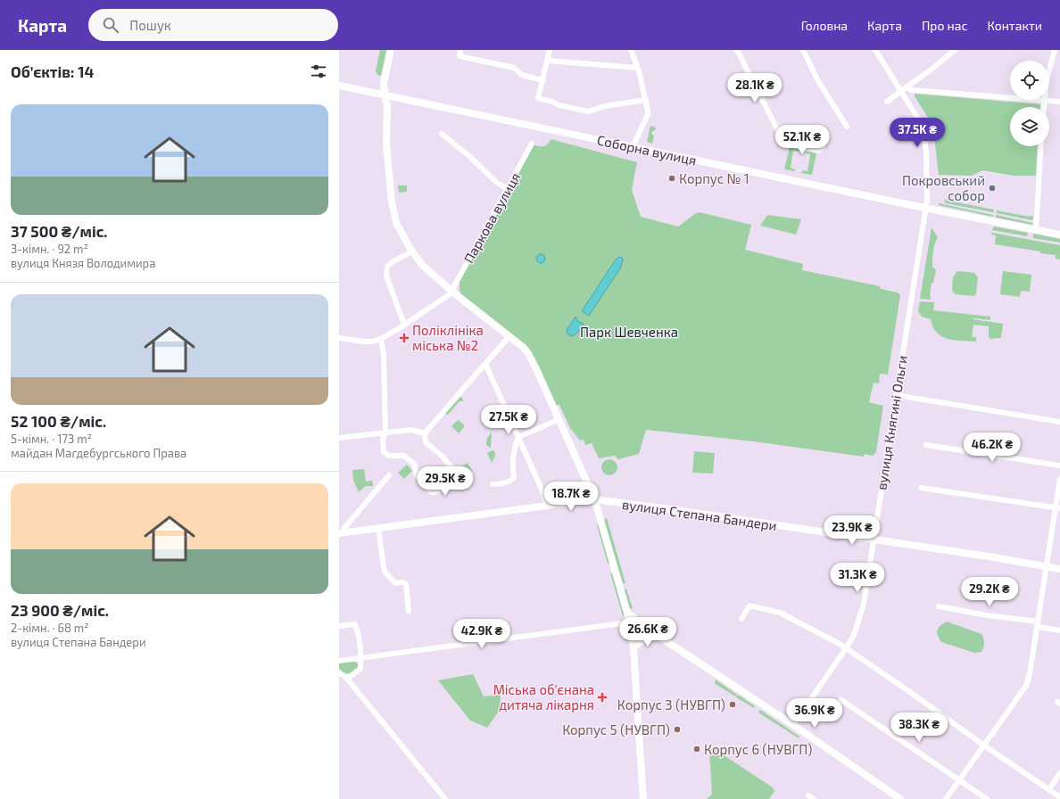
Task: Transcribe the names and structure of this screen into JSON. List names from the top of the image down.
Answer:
{
  "streets": {
    "main road": ["Соборна вулиця", "вулиця Степана Бандери"],
    "street": ["Паркова вулиця", "вулиця Княгині Ольги"]
  },
  "crossings": [
    ["Соборна вулиця", "вулиця Княгині Ольги"],
    ["вулиця Княгині Ольги", "вулиця Степана Бандери"]
  ],
  "parks": ["Парк Шевченка"],
  "places": {
    "other": [
      "Корпус № 1",
      "Покровський собор",
      "Корпус 3 (НУВГП)",
      "Корпус 5 (НУВГП)",
      "Корпус 6 (НУВГП)"
    ],
    "health": ["Поліклініка міська №2", "Міська об'єнана дитяча лікарня"]
  },
  "page": {
    "header": "Карта",
    "search": "Пошук",
    "nav": [
      "Головна",
      "Карта",
      "Про нас",
      "Контакти"
    ],
    "heading": "Об’єктів: 14",
    "price": [
      "28.1K ₴",
      "37.5K ₴",
      "52.1K ₴",
      "27.5K ₴",
      "46.2K ₴",
      "29.5K ₴",
      "18.7K ₴",
      "23.9K ₴",
      "31.3K ₴",
      "29.2K ₴",
      "26.6K ₴",
      "42.9K ₴",
      "36.9K ₴",
      "38.3K ₴"
    ],
    "list": [
      {
        "name": "37 500 ₴/міс.",
        "note": "3-кімн. · 92 m² · вулиця Князя Володимира"
      },
      {
        "name": "52 100 ₴/міс.",
        "note": "5-кімн. · 173 m² · майдан Магдебургського Права"
      },
      {
        "name": "23 900 ₴/міс.",
        "note": "2-кімн. · 68 m² · вулиця Степана Бандери"
      }
    ]
  }
}
